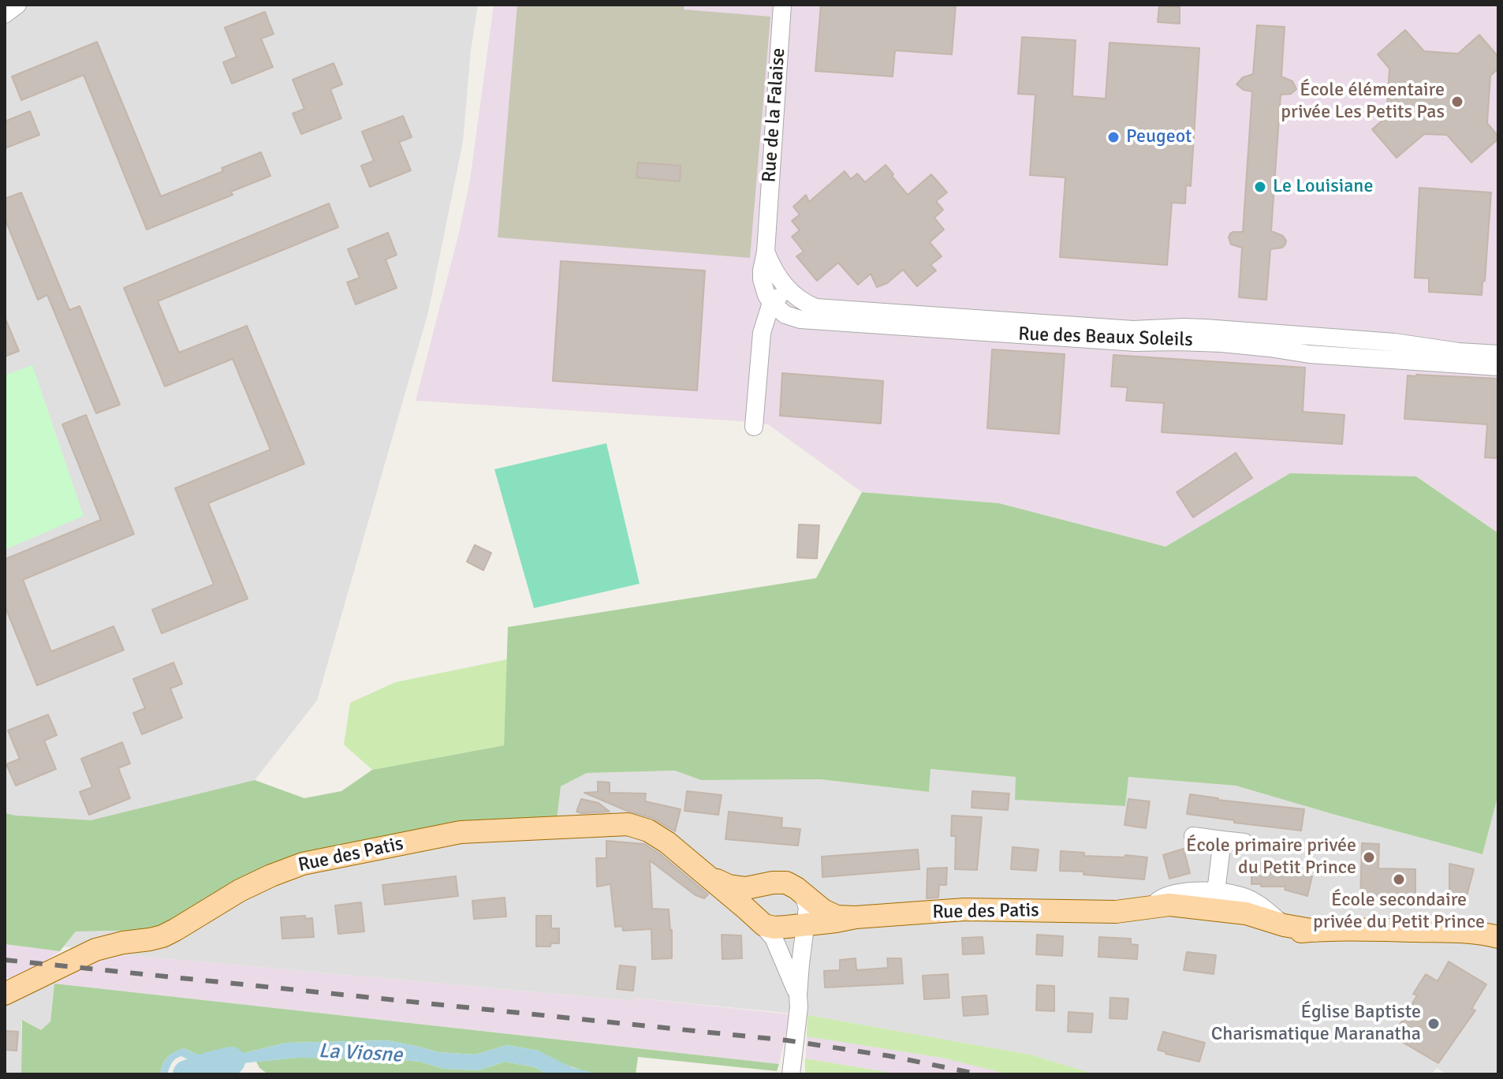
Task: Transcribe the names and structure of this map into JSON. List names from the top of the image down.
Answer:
{
  "streets": {
    "main road": ["Rue des Patis"],
    "street": ["Rue de la Falaise", "Rue des Beaux Soleils"]
  },
  "crossings": [
    ["Rue de la Falaise", "Rue des Beaux Soleils"]
  ],
  "water": ["La Viosne"],
  "places": [
    "École élémentaire privée Les Petits Pas",
    "Peugeot",
    "Le Louisiane",
    "École primaire privée du Petit Prince",
    "École secondaire privée du Petit Prince",
    "Église Baptiste Charismatique Maranatha"
  ]
}
